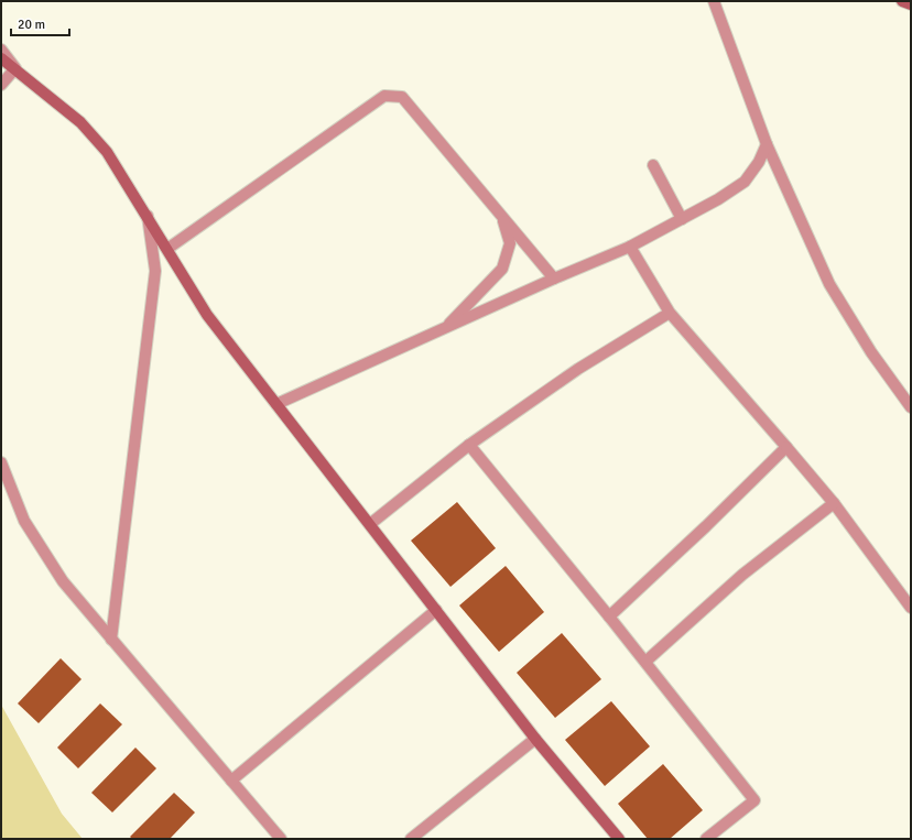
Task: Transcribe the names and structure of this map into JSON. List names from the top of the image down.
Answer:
{
  "scale_bar": "20 m"
}
